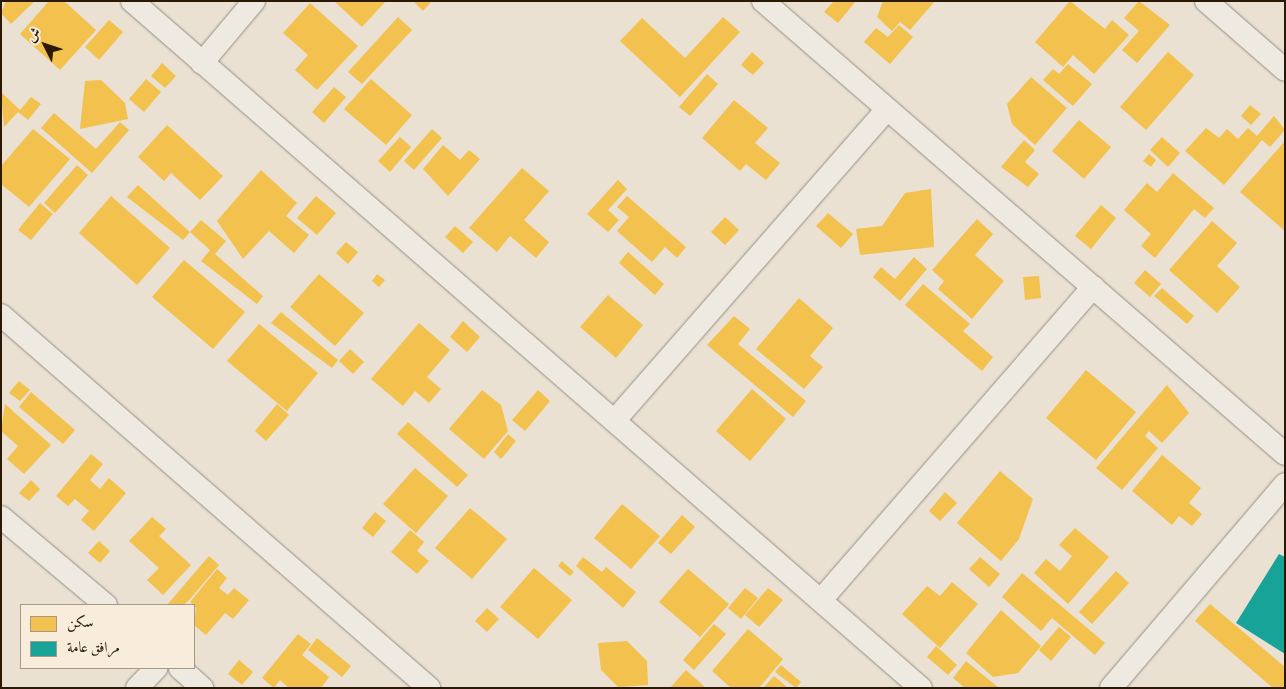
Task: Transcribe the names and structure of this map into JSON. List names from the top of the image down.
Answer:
{
  "legend": ["سكن", "مرافق عامة"],
  "north": "top left"
}
